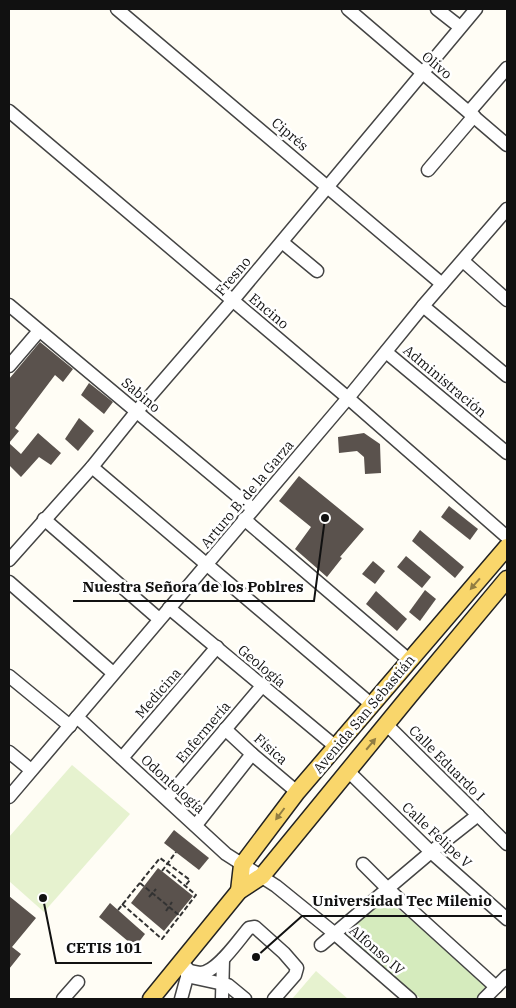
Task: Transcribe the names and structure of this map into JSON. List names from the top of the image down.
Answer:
{
  "streets": {
    "main road": ["Avenida San Sebastián"],
    "street": [
      "Olivo",
      "Ciprés",
      "Fresno",
      "Encino",
      "Administración",
      "Sabino",
      "Arturo B. de la Garza",
      "Geología",
      "Medicina",
      "Enfermería",
      "Física",
      "Calle Eduardo I",
      "Odontología",
      "Calle Felipe V",
      "Alfonso IV"
    ]
  },
  "crossings": [
    ["Olivo", "Fresno"],
    ["Ciprés", "Fresno"],
    ["Ciprés", "Arturo B. de la Garza"],
    ["Fresno", "Encino"],
    ["Fresno", "Sabino"],
    ["Encino", "Arturo B. de la Garza"],
    ["Administración", "Arturo B. de la Garza"],
    ["Sabino", "Arturo B. de la Garza"],
    ["Arturo B. de la Garza", "Geología"],
    ["Arturo B. de la Garza", "Odontología"],
    ["Geología", "Medicina"],
    ["Geología", "Avenida San Sebastián"],
    ["Geología", "Enfermería"],
    ["Medicina", "Odontología"],
    ["Avenida San Sebastián", "Física"],
    ["Avenida San Sebastián", "Calle Eduardo I"],
    ["Avenida San Sebastián", "Odontología"],
    ["Avenida San Sebastián", "Calle Felipe V"],
    ["Avenida San Sebastián", "Alfonso IV"],
    ["Enfermería", "Física"],
    ["Enfermería", "Odontología"],
    ["Odontología", "Alfonso IV"]
  ],
  "places": ["Nuestra Señora de los Poblres", "CETIS 101", "Universidad Tec Milenio"]
}
